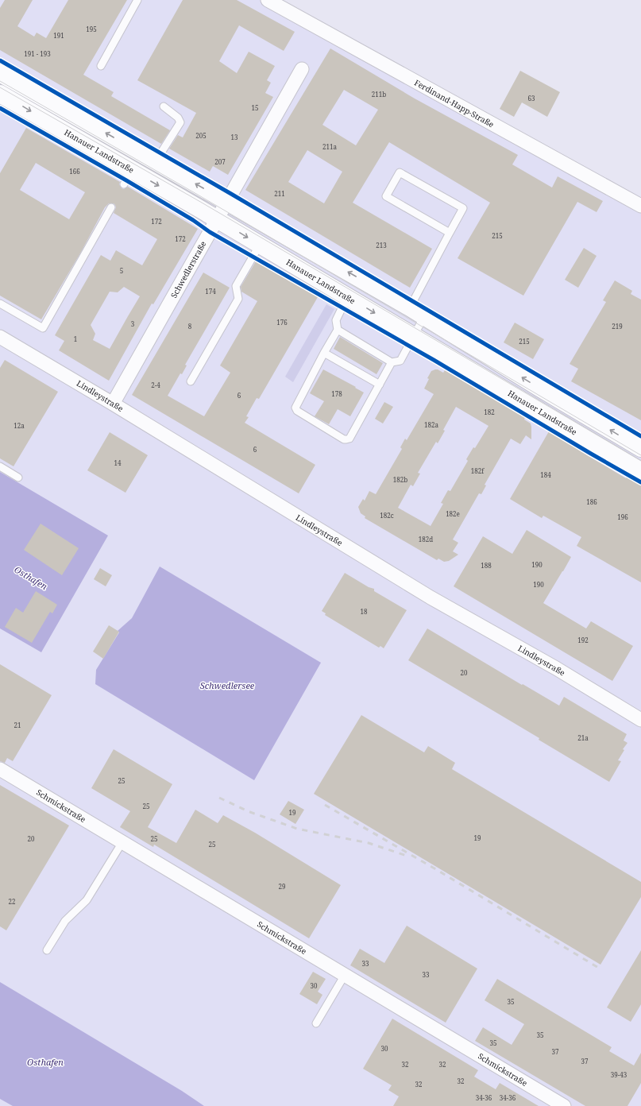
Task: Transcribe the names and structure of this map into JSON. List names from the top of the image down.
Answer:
{
  "streets": {
    "main road": ["Hanauer Landstraße"],
    "street": [
      "Ferdinand-Happ-Straße",
      "Schwedlerstraße",
      "Lindleystraße",
      "Schmickstraße"
    ]
  },
  "crossings": [
    ["Hanauer Landstraße", "Schwedlerstraße"],
    ["Schwedlerstraße", "Lindleystraße"]
  ],
  "water": ["Osthafen", "Schwedlersee"],
  "house_numbers": [
    "195",
    "191",
    "191 - 193",
    "211b",
    "63",
    "15",
    "205",
    "13",
    "211a",
    "207",
    "166",
    "211",
    "172",
    "215",
    "172",
    "213",
    "5",
    "174",
    "176",
    "3",
    "8",
    "219",
    "1",
    "215",
    "2-4",
    "178",
    "6",
    "182",
    "182a",
    "12a",
    "6",
    "14",
    "182f",
    "184",
    "182b",
    "186",
    "182e",
    "182c",
    "196",
    "182d",
    "190",
    "188",
    "190",
    "18",
    "192",
    "20",
    "21",
    "21a",
    "25",
    "25",
    "19",
    "19",
    "20",
    "25",
    "25",
    "29",
    "22",
    "33",
    "33",
    "30",
    "35",
    "35",
    "35",
    "30",
    "37",
    "37",
    "32",
    "32",
    "39-43",
    "32",
    "32",
    "34-36",
    "34-36"
  ]
}
